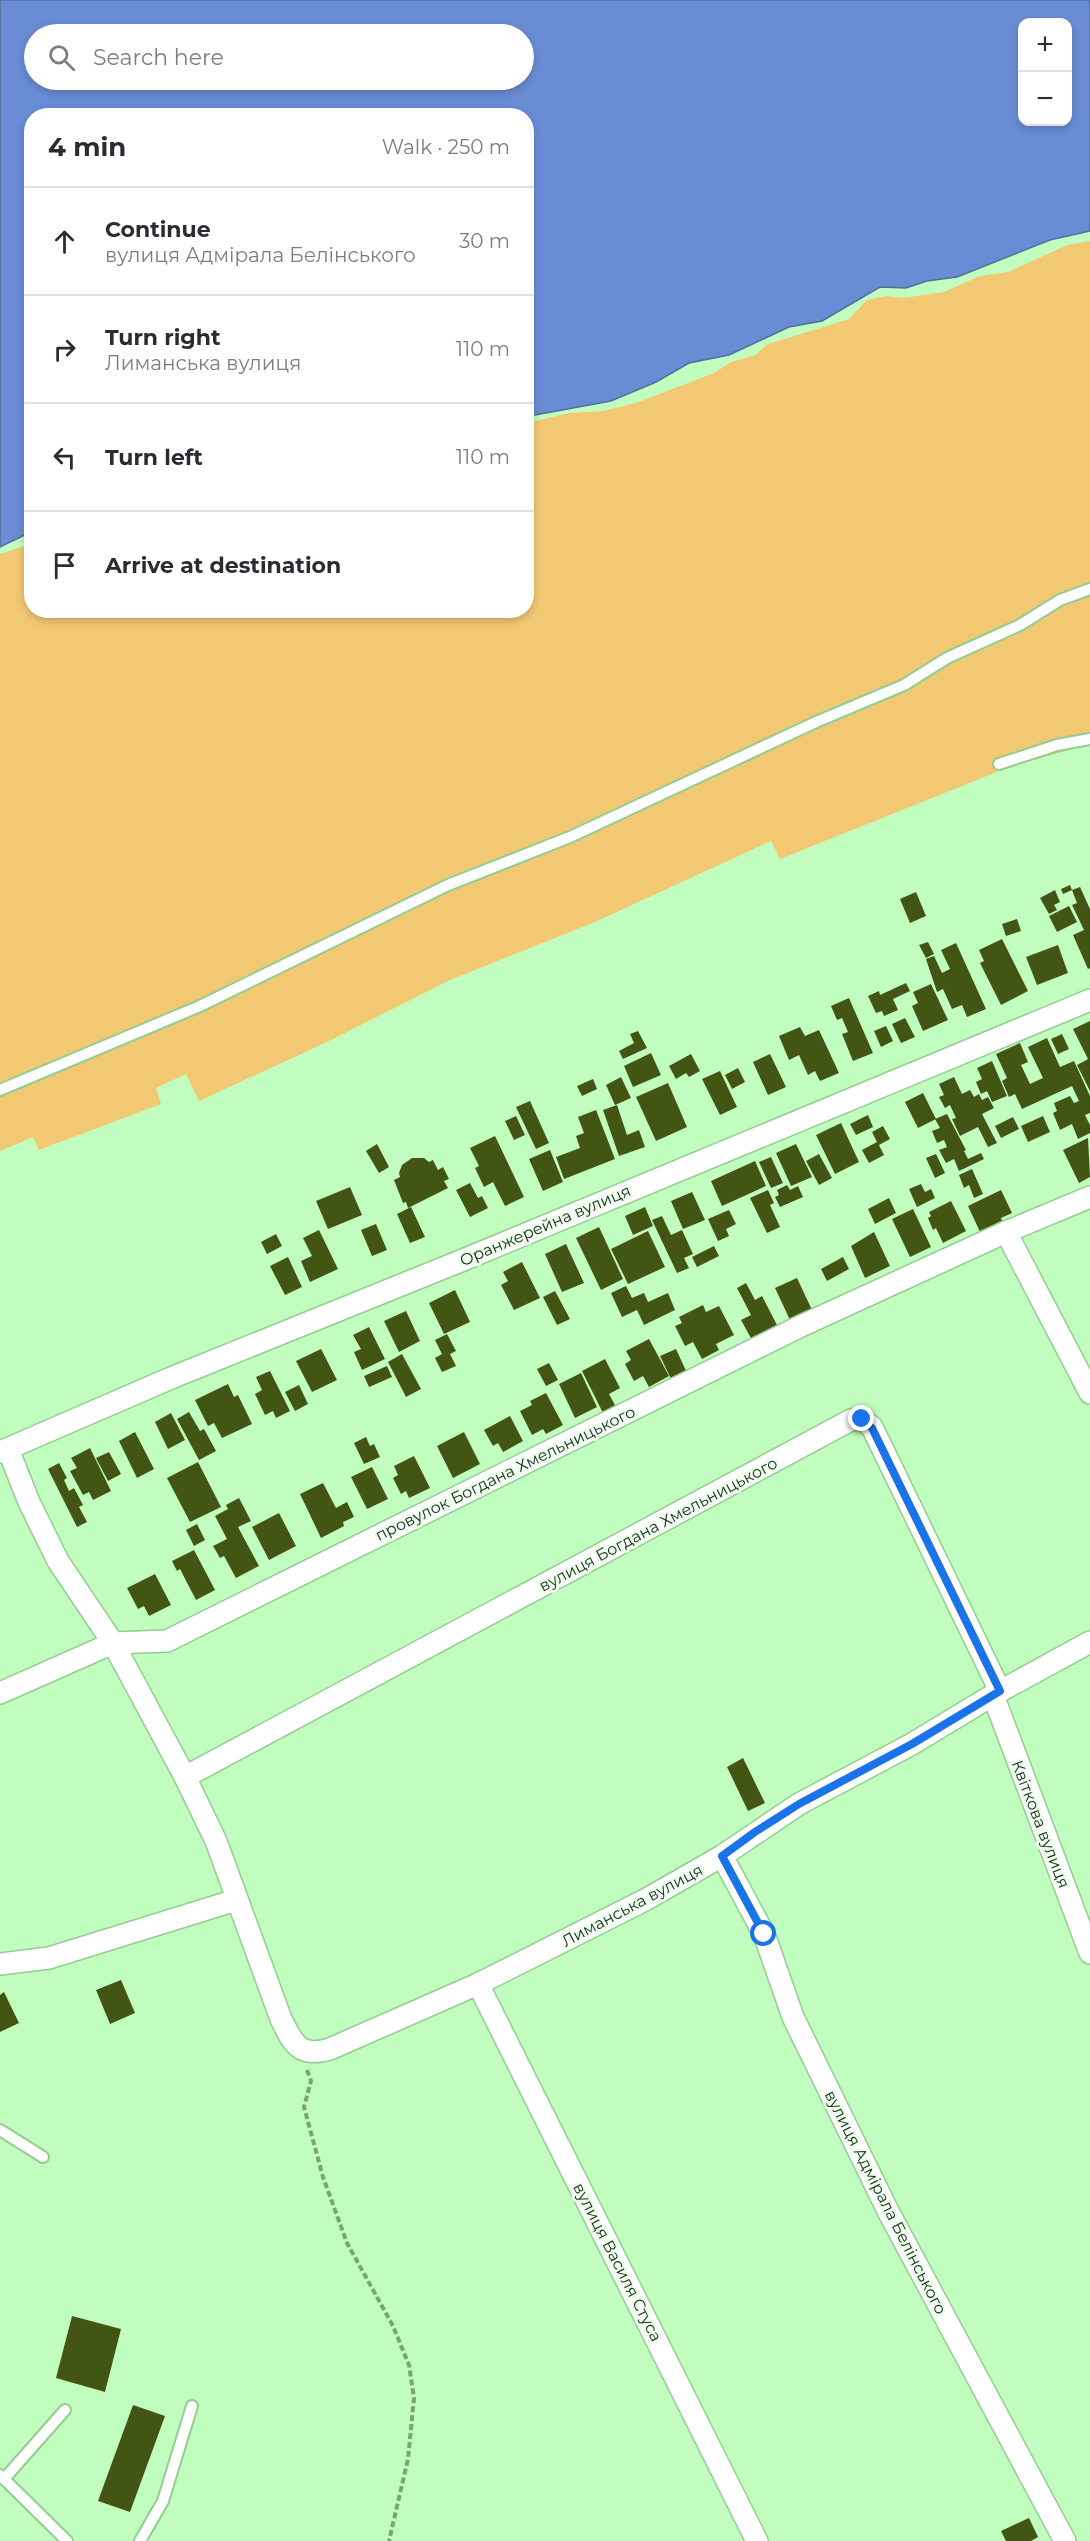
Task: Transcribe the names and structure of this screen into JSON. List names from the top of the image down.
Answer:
{
  "streets": {
    "street": [
      "Оранжерейна вулиця",
      "провулок Богдана Хмельницького",
      "вулиця Богдана Хмельницького",
      "Квіткова вулиця",
      "Лиманська вулиця",
      "вулиця Адмірала Белінського",
      "вулиця Василя Стуса"
    ]
  },
  "crossings": [
    ["вулиця Богдана Хмельницького", "Квіткова вулиця"],
    ["вулиця Богдана Хмельницького", "Лиманська вулиця"],
    ["Квіткова вулиця", "Лиманська вулиця"],
    ["Лиманська вулиця", "вулиця Адмірала Белінського"],
    ["Лиманська вулиця", "вулиця Василя Стуса"]
  ],
  "page": {
    "map_buttons": ["+", "−"],
    "search": "Search here",
    "heading": ["4 min", "Walk · 250 m"],
    "list": [
      ["Continue", "вулиця Адмірала Белінського", "30 m"],
      ["Turn right", "Лиманська вулиця", "110 m"],
      ["Turn left", "110 m"],
      "Arrive at destination"
    ]
  }
}
